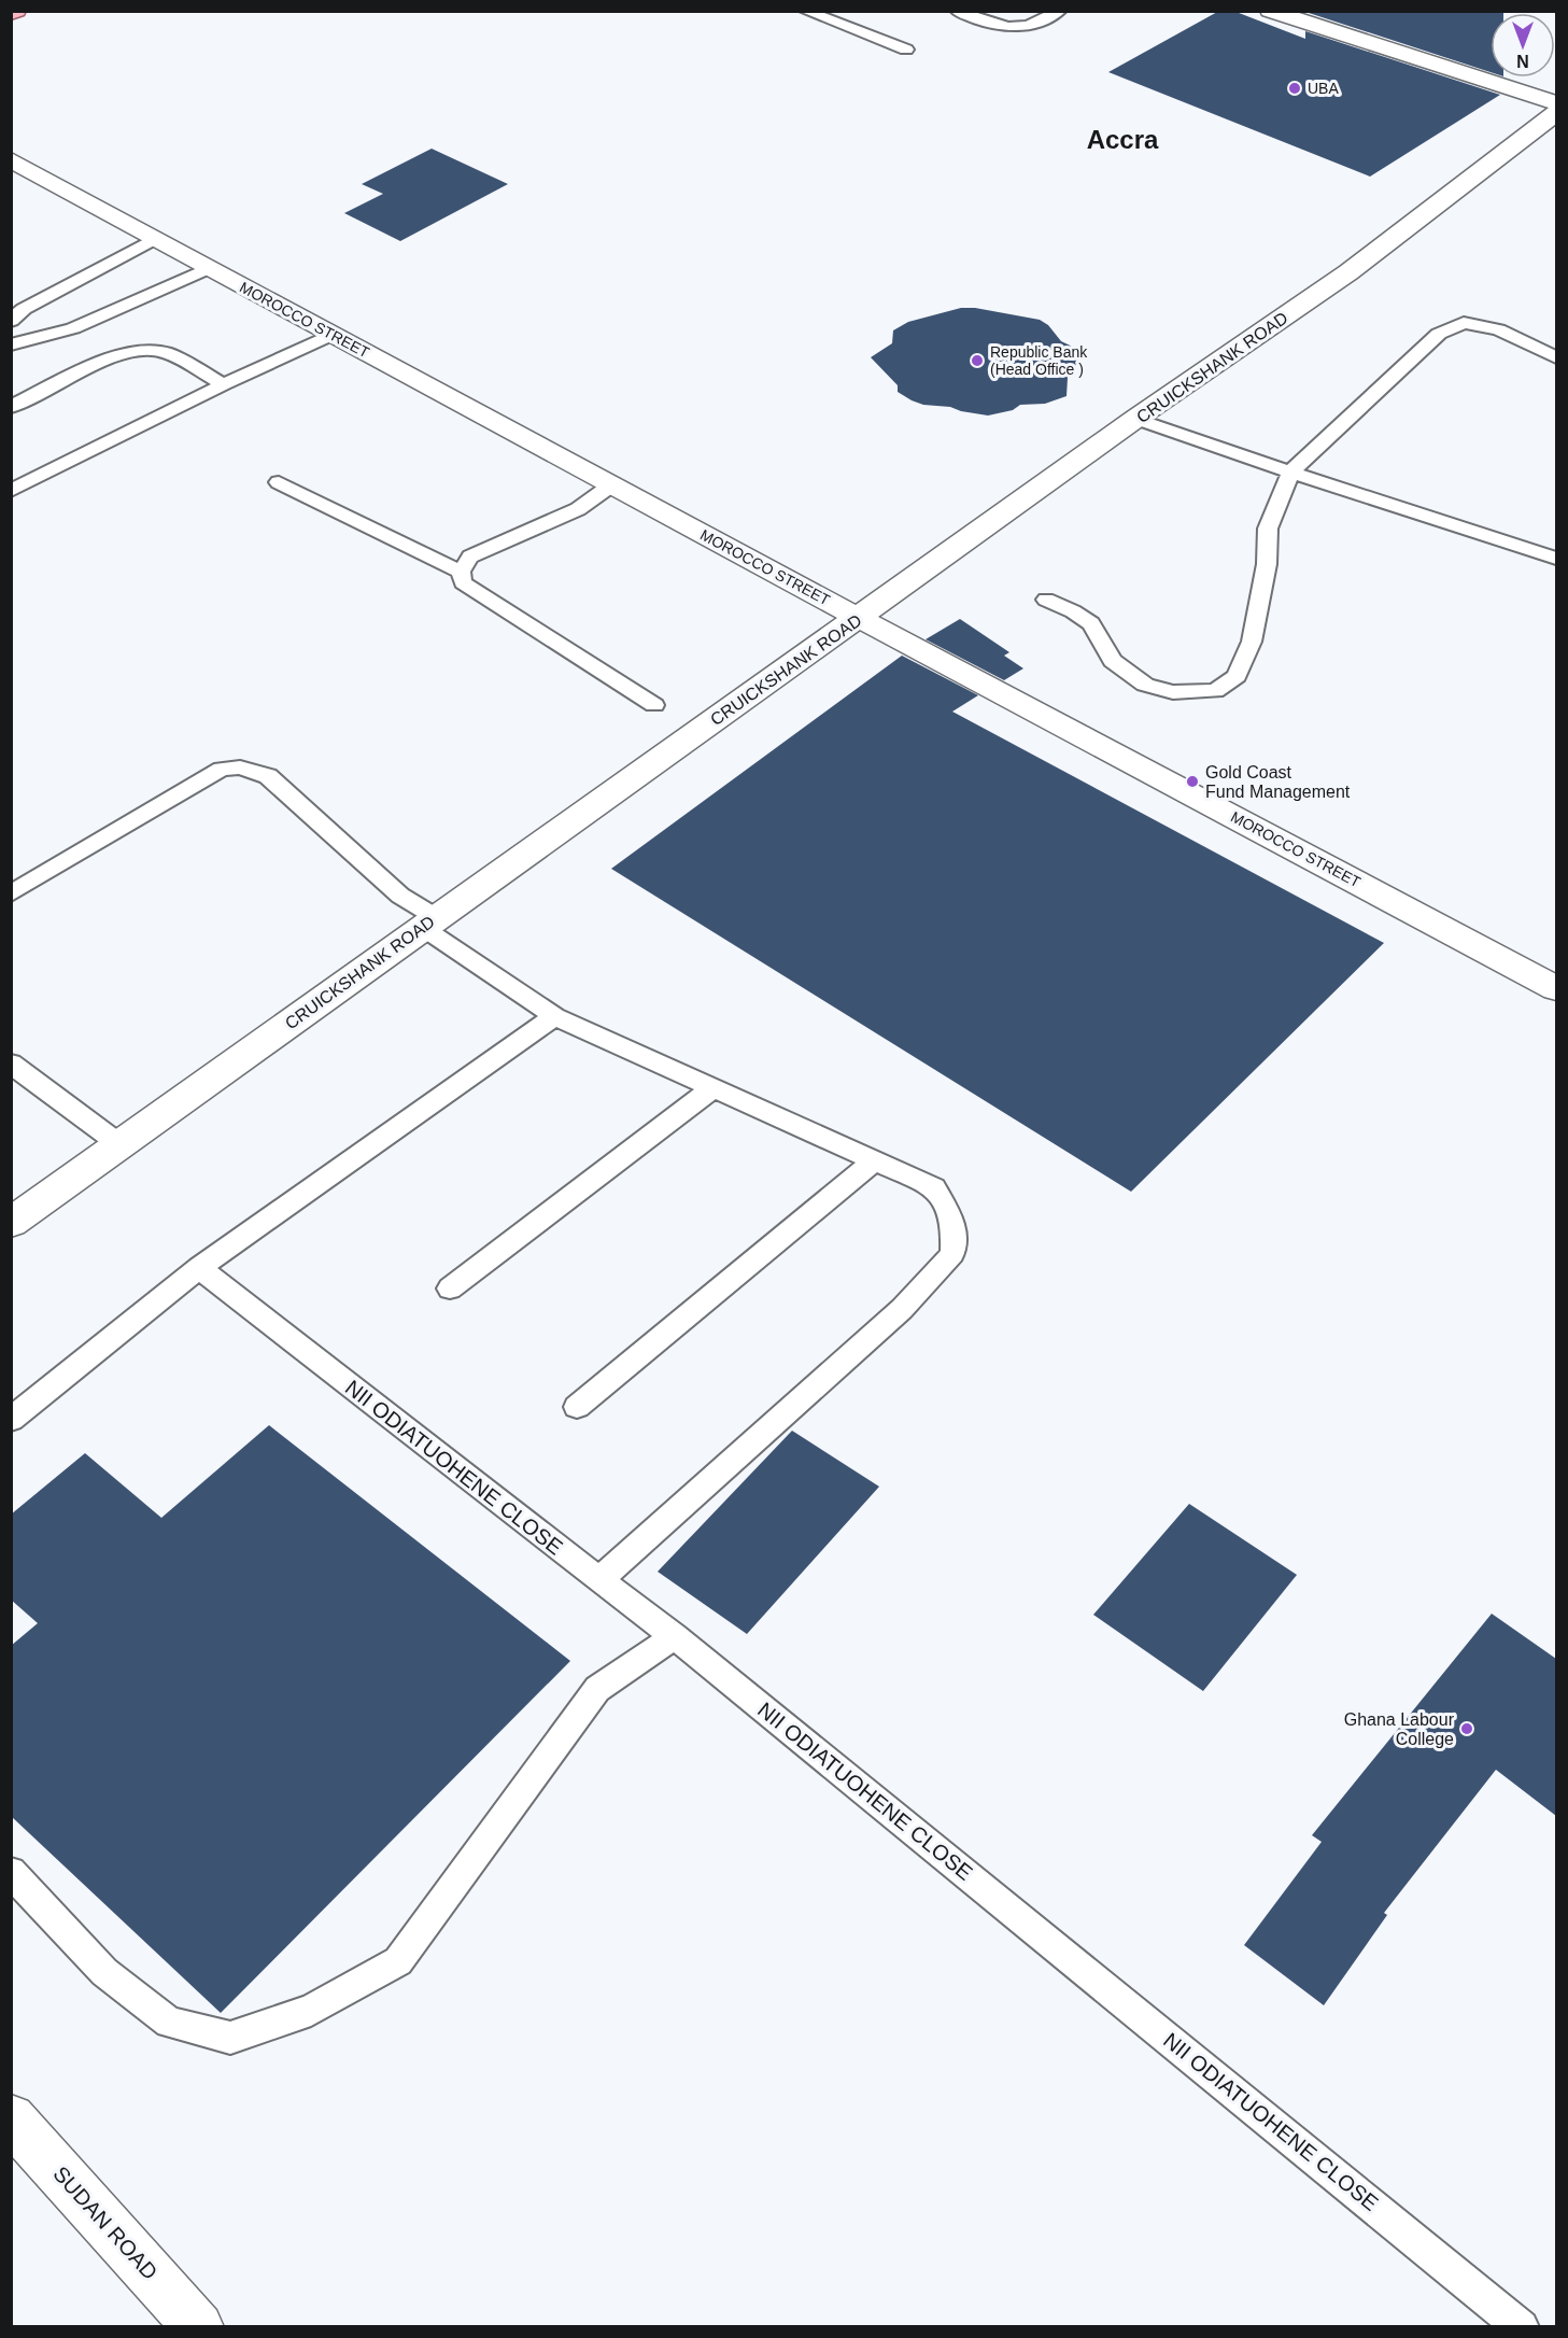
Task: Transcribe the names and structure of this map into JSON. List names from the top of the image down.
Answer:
{
  "streets": {
    "street": ["MOROCCO STREET", "CRUICKSHANK ROAD", "SUDAN ROAD"],
    "lane": ["NII ODIATUOHENE CLOSE"]
  },
  "crossings": [
    ["MOROCCO STREET", "CRUICKSHANK ROAD"]
  ],
  "districts": ["Accra"],
  "places": [
    "UBA",
    "Republic Bank (Head Office )",
    "Gold Coast Fund Management",
    "Ghana Labour College"
  ],
  "north": "bottom"
}
